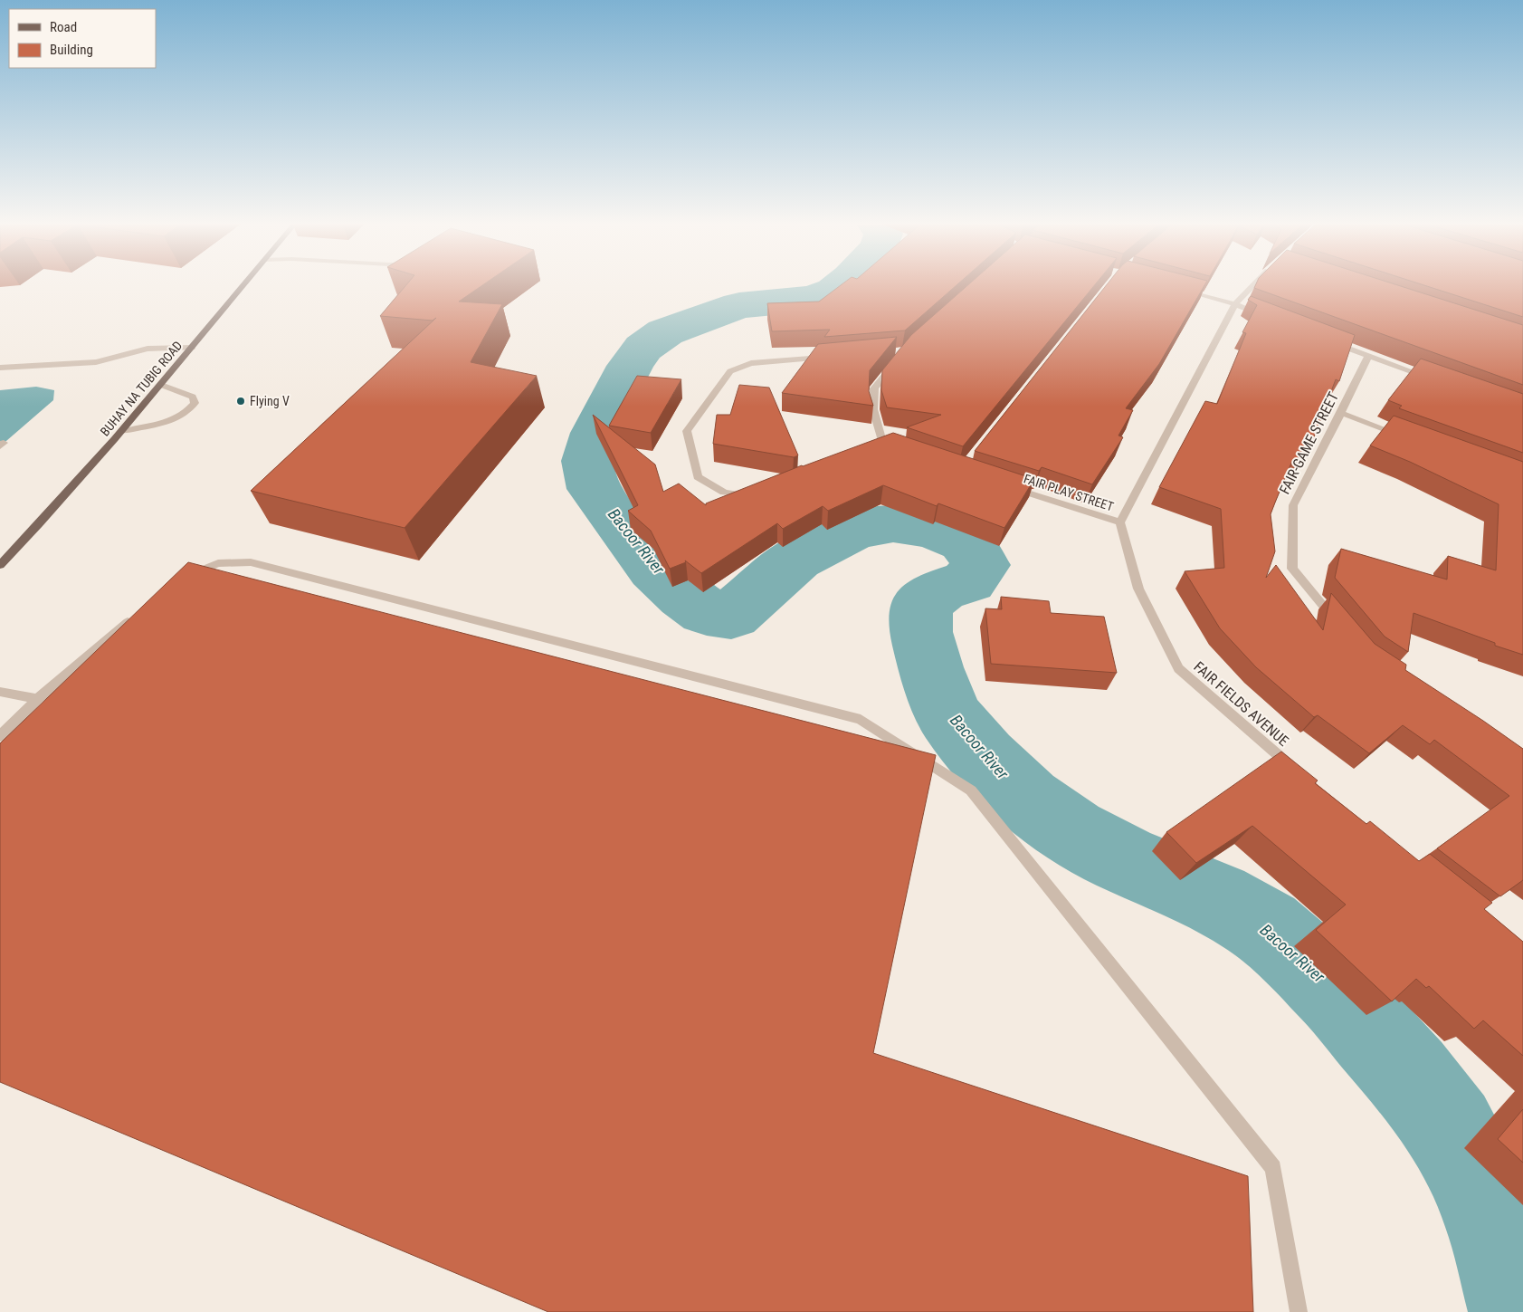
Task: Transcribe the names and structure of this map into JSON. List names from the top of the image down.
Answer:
{
  "streets": {
    "main road": ["BUHAY NA TUBIG ROAD"],
    "street": ["FAIR-GAME STREET", "FAIR PLAY STREET", "FAIR FIELDS AVENUE"]
  },
  "crossings": [
    ["FAIR PLAY STREET", "FAIR FIELDS AVENUE"]
  ],
  "water": ["Bacoor River"],
  "places": ["Flying V"],
  "legend": ["Road", "Building"]
}
